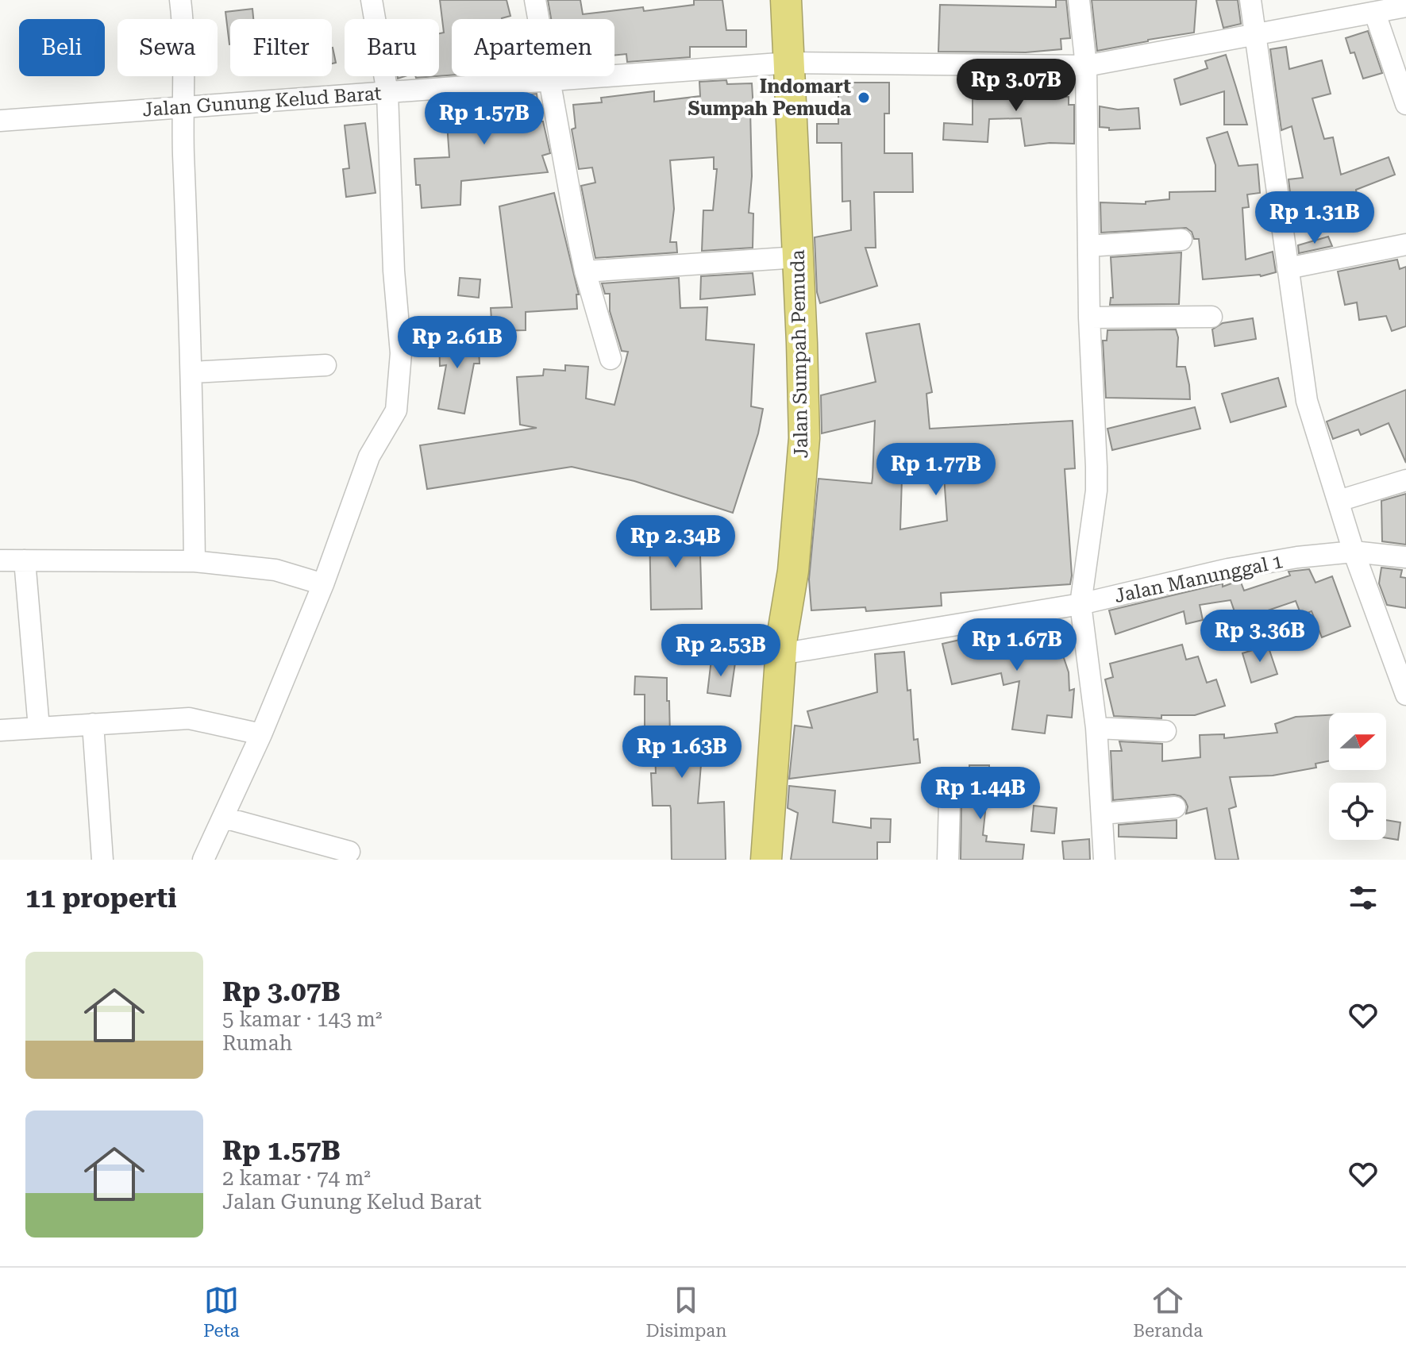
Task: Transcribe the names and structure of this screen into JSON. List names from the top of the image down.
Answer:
{
  "streets": {
    "highway": ["Jalan Sumpah Pemuda"],
    "street": ["Jalan Gunung Kelud Barat", "Jalan Manunggal 1"]
  },
  "crossings": [
    ["Jalan Gunung Kelud Barat", "Jalan Sumpah Pemuda"],
    ["Jalan Sumpah Pemuda", "Jalan Manunggal 1"]
  ],
  "places": ["Indomart Sumpah Pemuda"],
  "north": "right",
  "page": {
    "chip": [
      "Beli",
      "Sewa",
      "Filter",
      "Baru",
      "Apartemen"
    ],
    "price": [
      "Rp 3.07B",
      "Rp 1.57B",
      "Rp 1.31B",
      "Rp 2.61B",
      "Rp 1.77B",
      "Rp 2.34B",
      "Rp 3.36B",
      "Rp 1.67B",
      "Rp 2.53B",
      "Rp 1.63B",
      "Rp 1.44B"
    ],
    "heading": "11 properti",
    "list": [
      {
        "name": "Rp 3.07B",
        "note": "5 kamar · 143 m² · Rumah"
      },
      {
        "name": "Rp 1.57B",
        "note": "2 kamar · 74 m² · Jalan Gunung Kelud Barat"
      }
    ],
    "tabs": ["Peta", "Disimpan", "Beranda"]
  }
}
